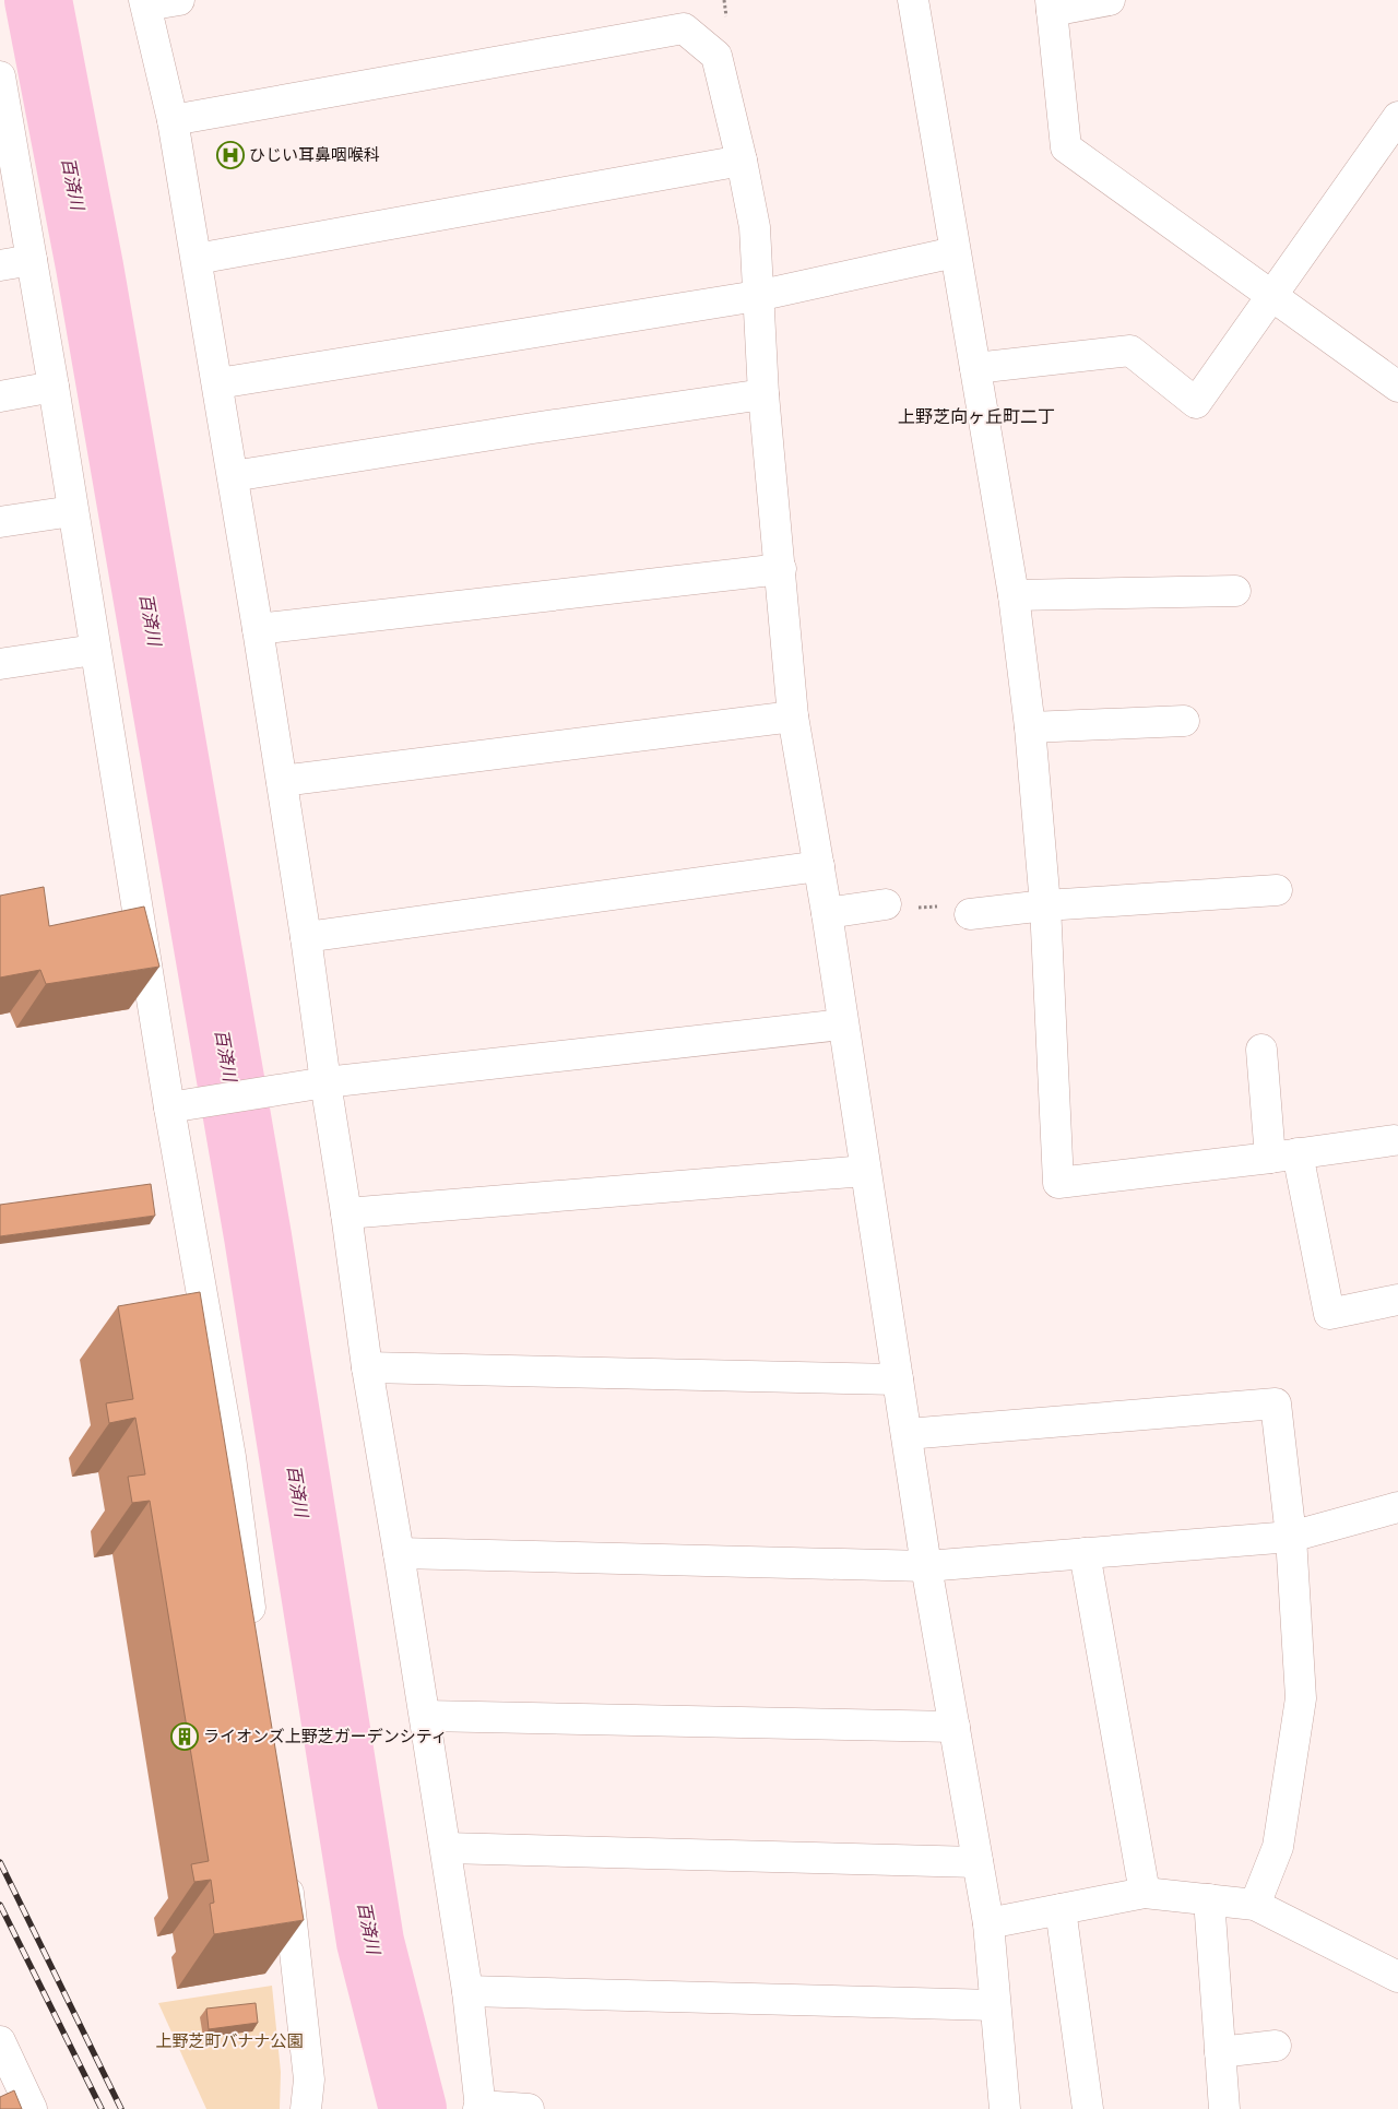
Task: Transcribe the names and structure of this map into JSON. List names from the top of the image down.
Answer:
{
  "districts": ["上野芝向ヶ丘町二丁"],
  "water": ["百済川"],
  "parks": ["上野芝町バナナ公園"],
  "places": {
    "hospital": ["ひじい耳鼻咽喉科"],
    "building": ["ライオンズ上野芝ガーデンシティ"]
  }
}
